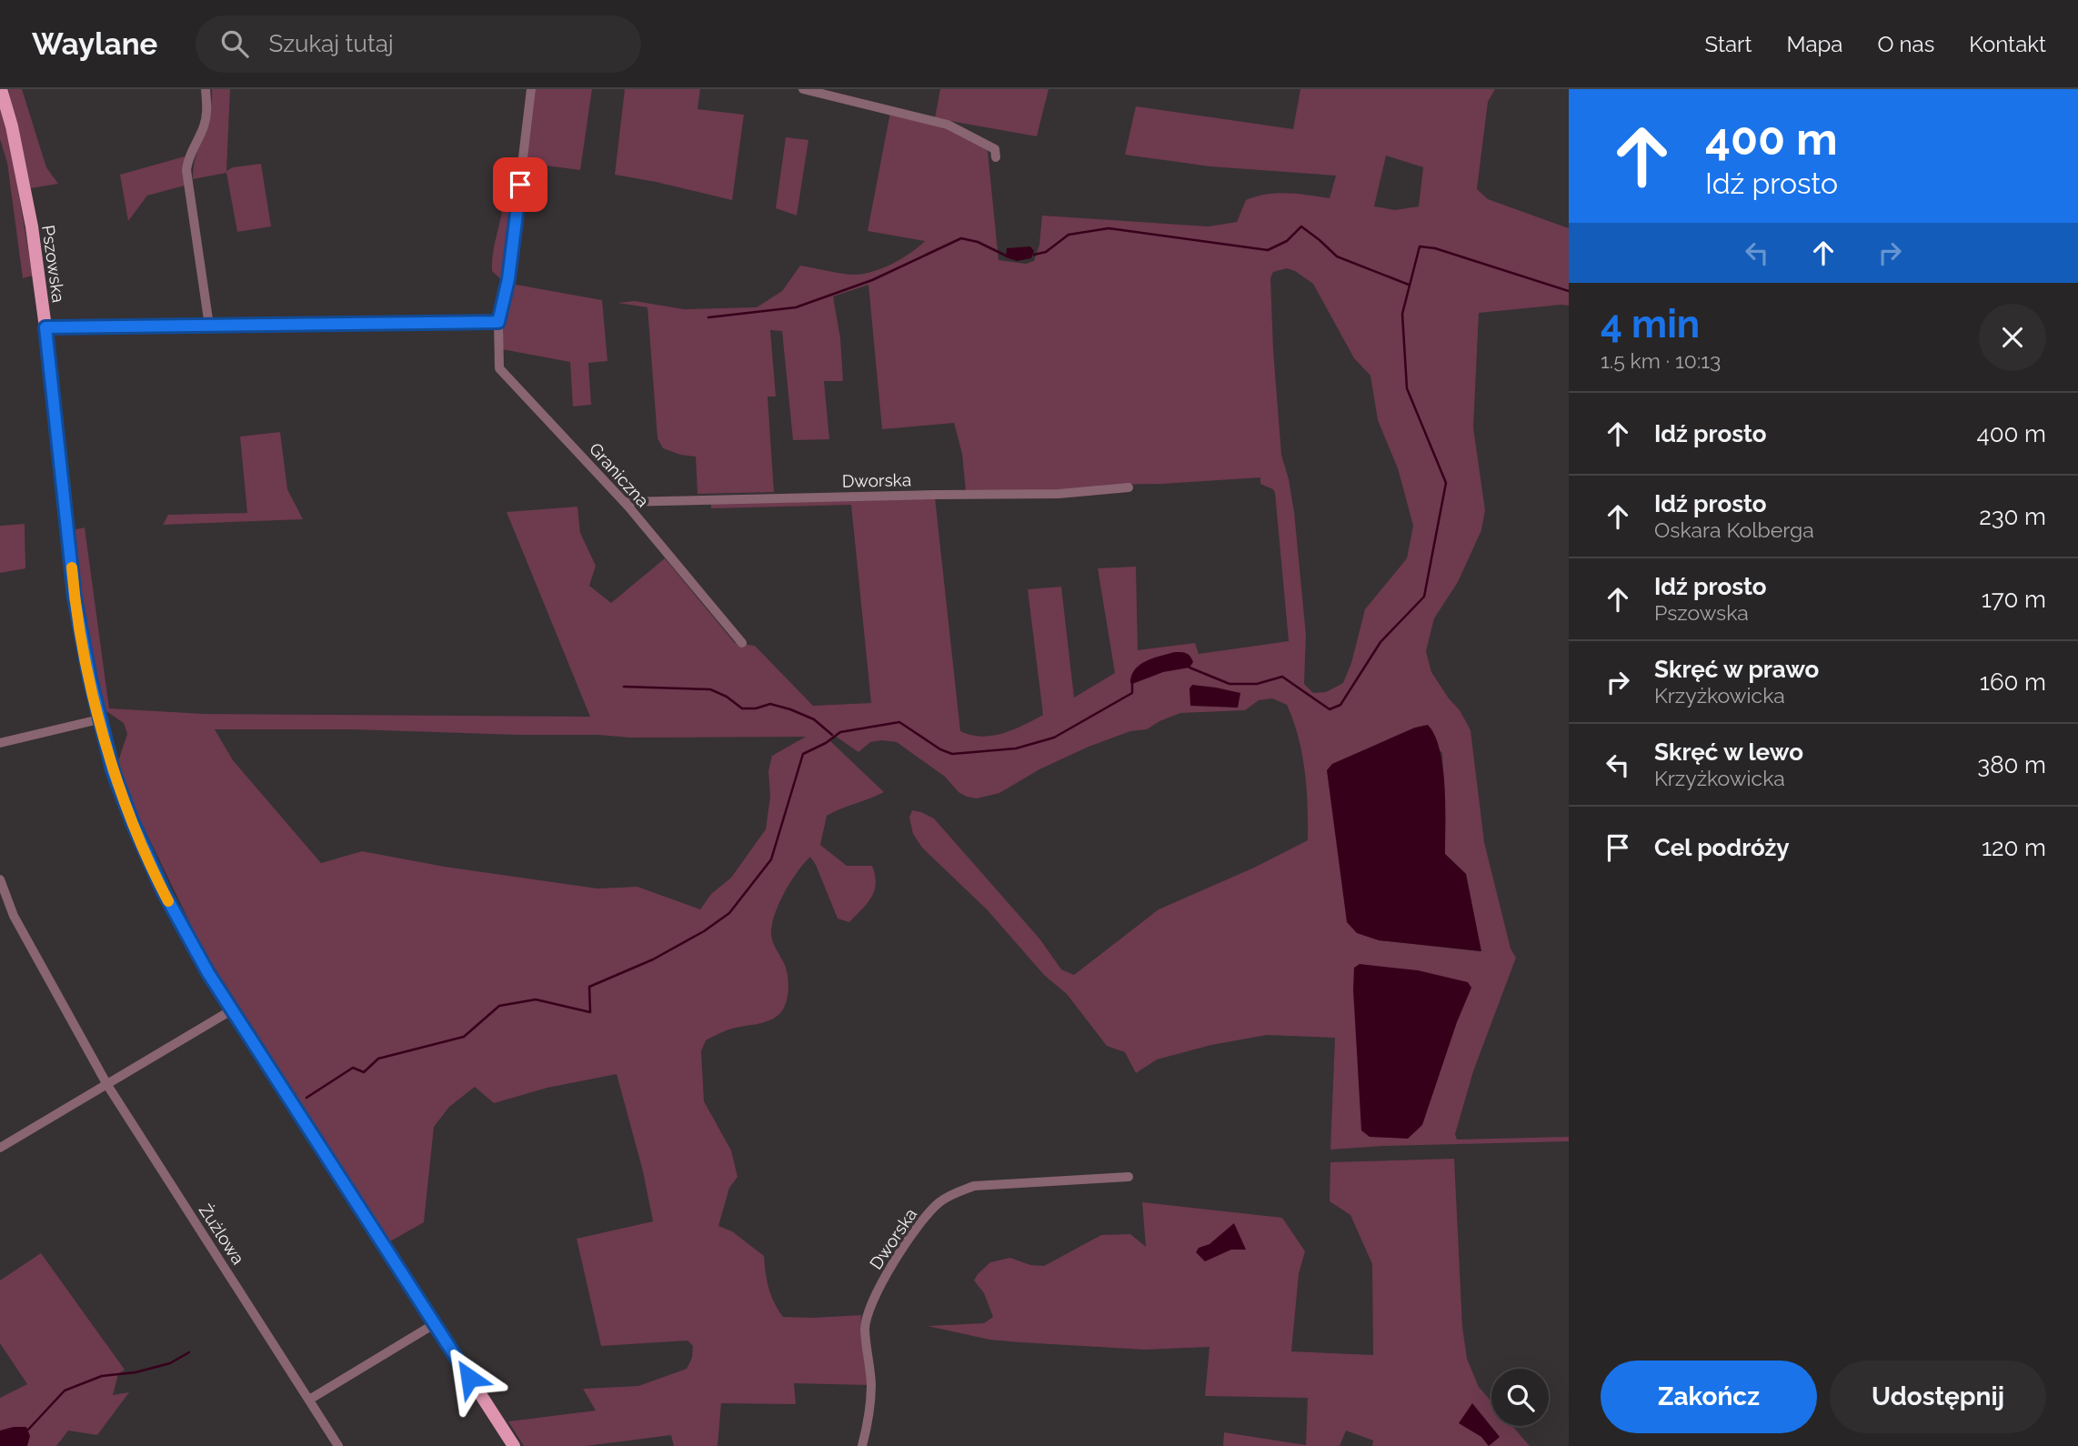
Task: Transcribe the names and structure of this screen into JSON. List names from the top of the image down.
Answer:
{
  "streets": {
    "main road": ["Pszowska"],
    "street": ["Graniczna", "Dworska", "Żużlowa"]
  },
  "crossings": [
    ["Graniczna", "Dworska"]
  ],
  "page": {
    "header": "Waylane",
    "search": "Szukaj tutaj",
    "nav": [
      "Start",
      "Mapa",
      "O nas",
      "Kontakt"
    ],
    "turn": ["400 m", "Idź prosto"],
    "heading": ["4 min", "1.5 km · 10:13"],
    "list": [
      {
        "name": "Idź prosto",
        "value": "400 m"
      },
      {
        "name": "Idź prosto",
        "note": "Oskara Kolberga",
        "value": "230 m"
      },
      {
        "name": "Idź prosto",
        "note": "Pszowska",
        "value": "170 m"
      },
      {
        "name": "Skręć w prawo",
        "note": "Krzyżkowicka",
        "value": "160 m"
      },
      {
        "name": "Skręć w lewo",
        "note": "Krzyżkowicka",
        "value": "380 m"
      },
      {
        "name": "Cel podróży",
        "value": "120 m"
      }
    ],
    "buttons": ["Zakończ", "Udostępnij"]
  }
}
